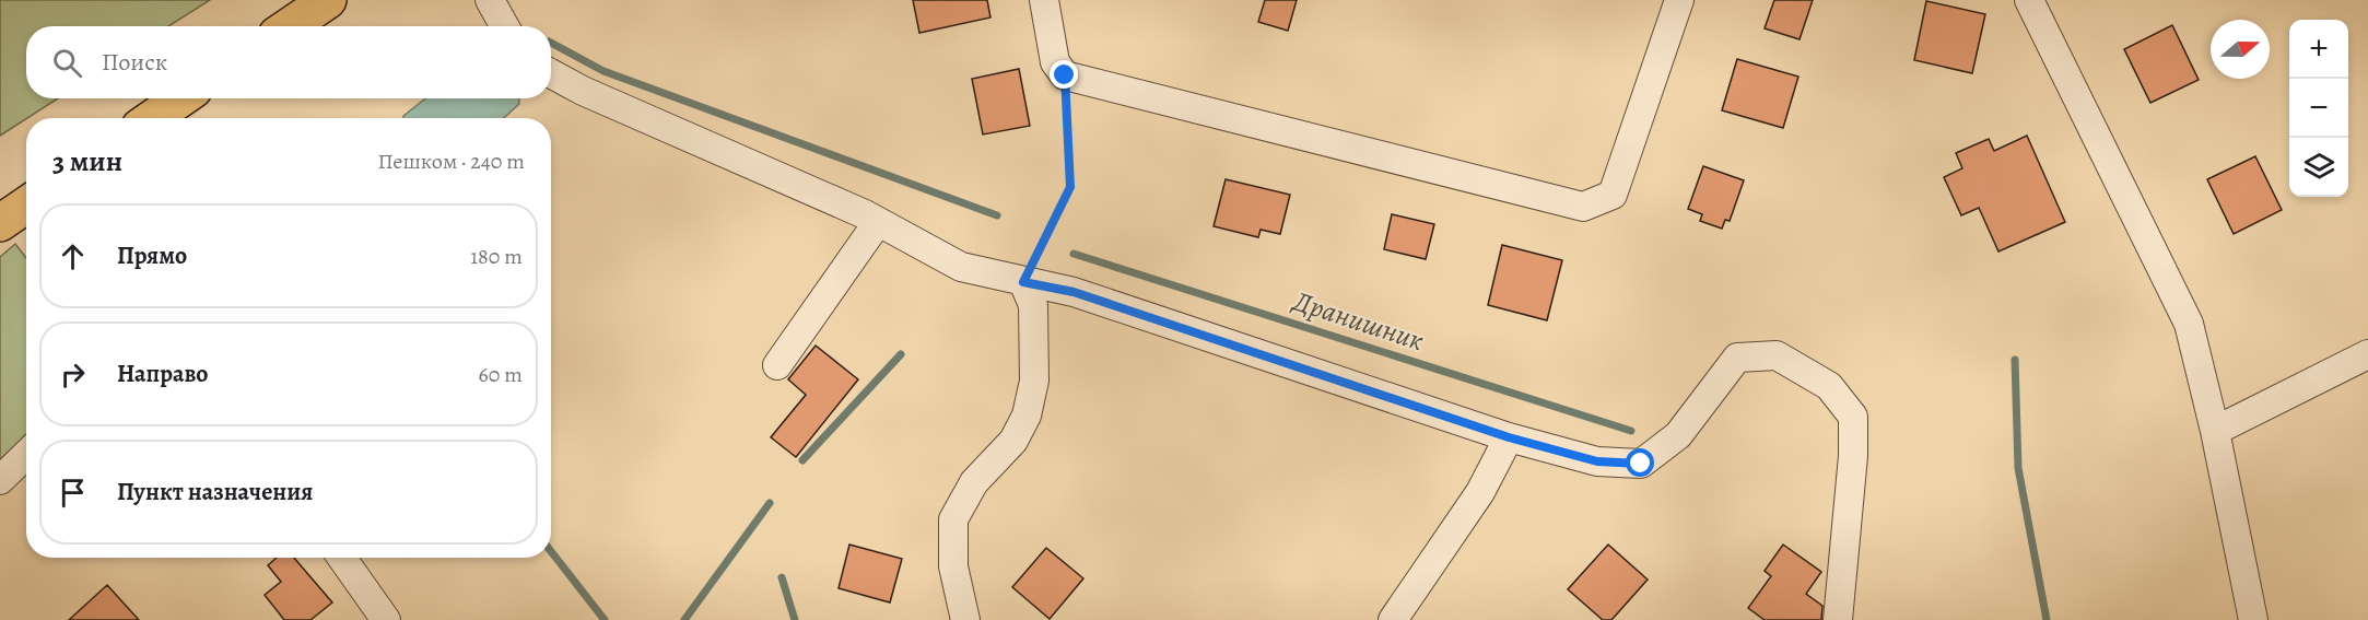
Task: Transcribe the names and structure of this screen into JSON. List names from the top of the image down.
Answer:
{
  "water": ["Дранишник"],
  "north": "right",
  "page": {
    "map_buttons": ["+", "−"],
    "search": "Поиск",
    "heading": ["3 мин", "Пешком · 240 m"],
    "list": [
      ["Прямо", "180 m"],
      ["Направо", "60 m"],
      "Пункт назначения"
    ]
  }
}
